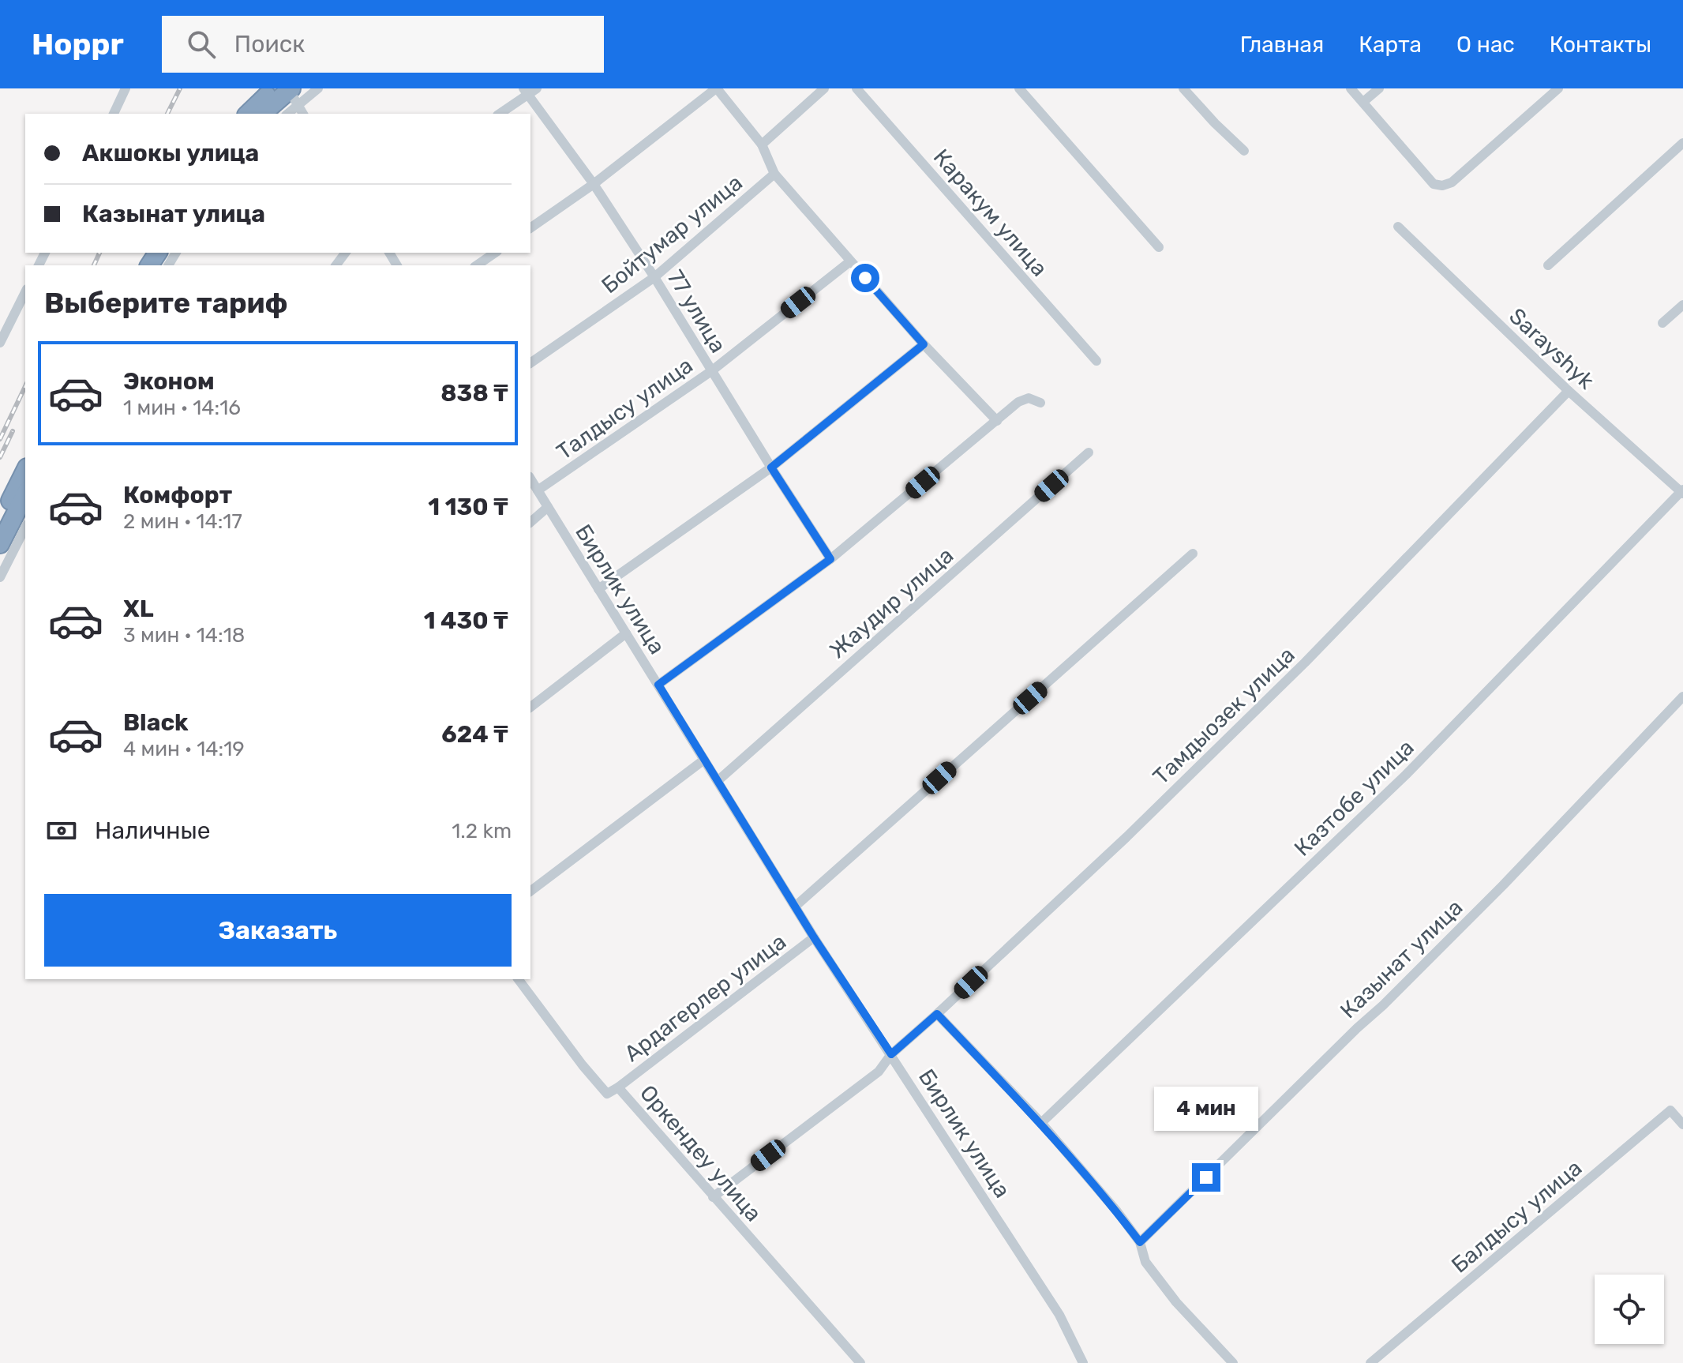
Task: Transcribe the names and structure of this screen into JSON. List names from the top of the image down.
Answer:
{
  "streets": {
    "street": [
      "Каракум улица",
      "Бойтумар улица",
      "77 улица",
      "Sarayshyk",
      "Талдысу улица",
      "Бирлик улица",
      "Жаудир улица",
      "Тамдыозек улица",
      "Казтобе улица",
      "Казынат улица",
      "Ардагерлер улица",
      "Оркендеу улица",
      "Балдысу улица"
    ]
  },
  "crossings": [
    ["Бойтумар улица", "77 улица"],
    ["77 улица", "Талдысу улица"],
    ["Sarayshyk", "Тамдыозек улица"],
    ["Sarayshyk", "Казтобе улица"],
    ["Талдысу улица", "Бирлик улица"],
    ["Бирлик улица", "Жаудир улица"],
    ["Бирлик улица", "Тамдыозек улица"],
    ["Бирлик улица", "Ардагерлер улица"],
    ["Тамдыозек улица", "Оркендеу улица"],
    ["Ардагерлер улица", "Оркендеу улица"]
  ],
  "page": {
    "header": "Hoppr",
    "search": "Поиск",
    "nav": [
      "Главная",
      "Карта",
      "О нас",
      "Контакты"
    ],
    "banner": ["Акшокы улица", "Казынат улица"],
    "heading": "Выберите тариф",
    "list": [
      {
        "name": "Эконом",
        "note": "1 мин · 14:16",
        "value": "838 ₸"
      },
      {
        "name": "Комфорт",
        "note": "2 мин · 14:17",
        "value": "1 130 ₸"
      },
      {
        "name": "XL",
        "note": "3 мин · 14:18",
        "value": "1 430 ₸"
      },
      {
        "name": "Black",
        "note": "4 мин · 14:19",
        "value": "624 ₸"
      }
    ],
    "pay": ["Наличные", "1.2 km"],
    "buttons": "Заказать",
    "bubble": "4 мин"
  }
}
